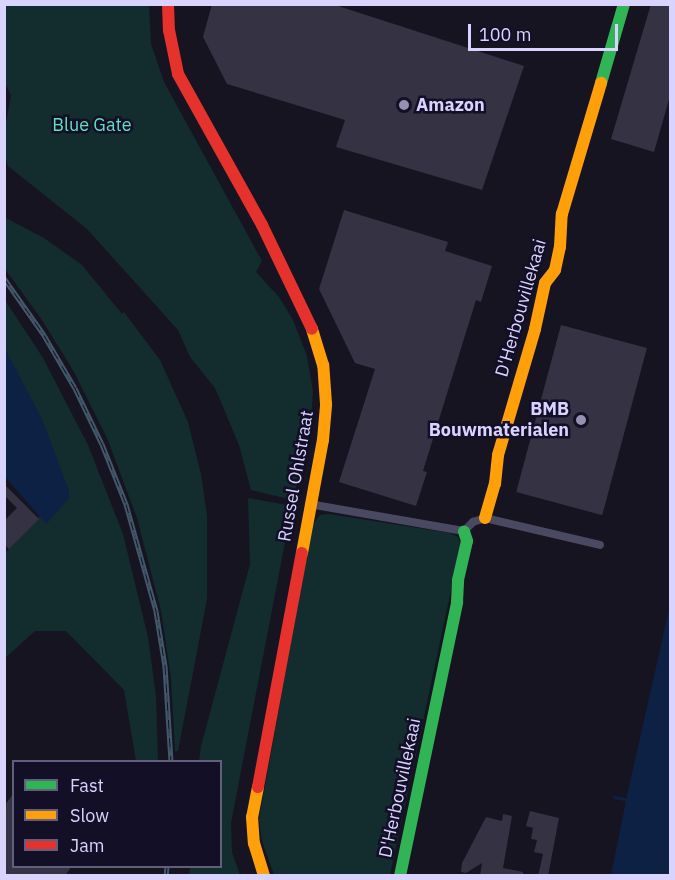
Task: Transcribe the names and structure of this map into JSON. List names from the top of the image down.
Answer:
{
  "streets": {
    "street": ["D'Herbouvillekaai", "Russel Ohlstraat"]
  },
  "parks": ["Blue Gate"],
  "places": ["Amazon", "BMB Bouwmaterialen"],
  "legend": ["Fast", "Slow", "Jam"],
  "scale_bar": "100 m"
}
